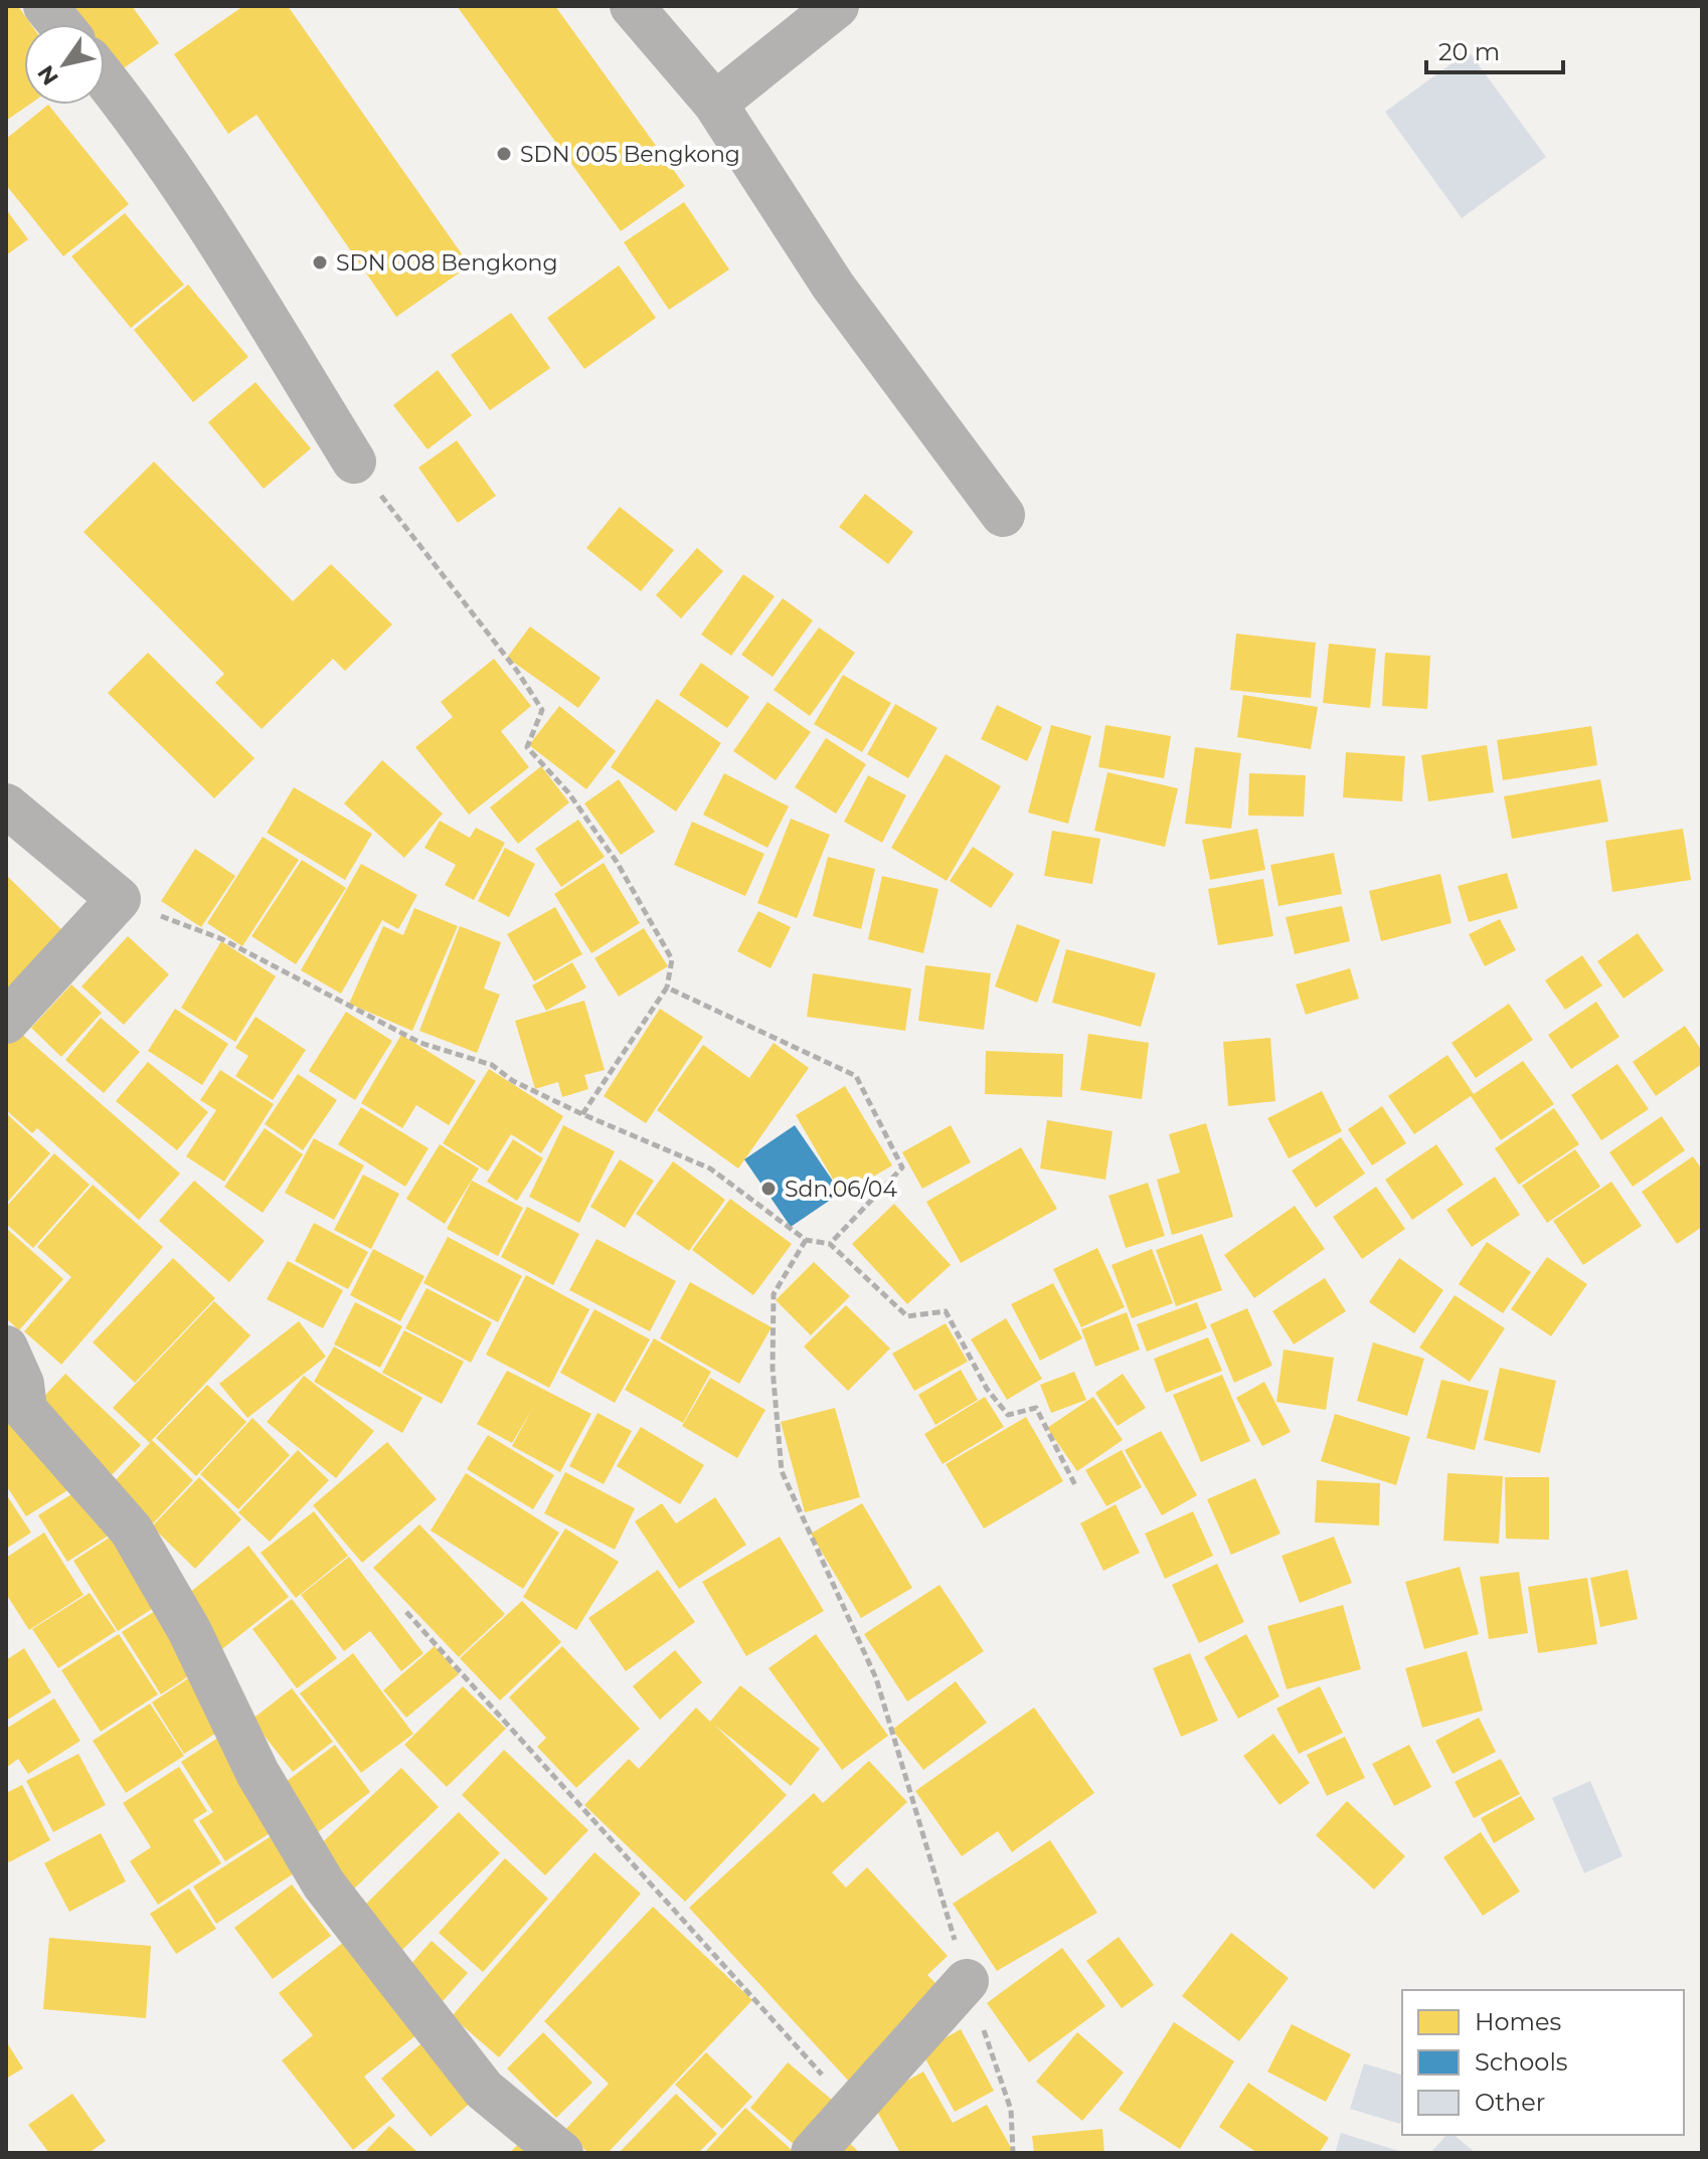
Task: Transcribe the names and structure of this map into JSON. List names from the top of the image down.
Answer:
{
  "places": ["SDN 005 Bengkong", "SDN 008 Bengkong", "Sdn.06/04"],
  "legend": ["Homes", "Schools", "Other"],
  "scale_bar": "20 m",
  "north": "bottom left"
}
